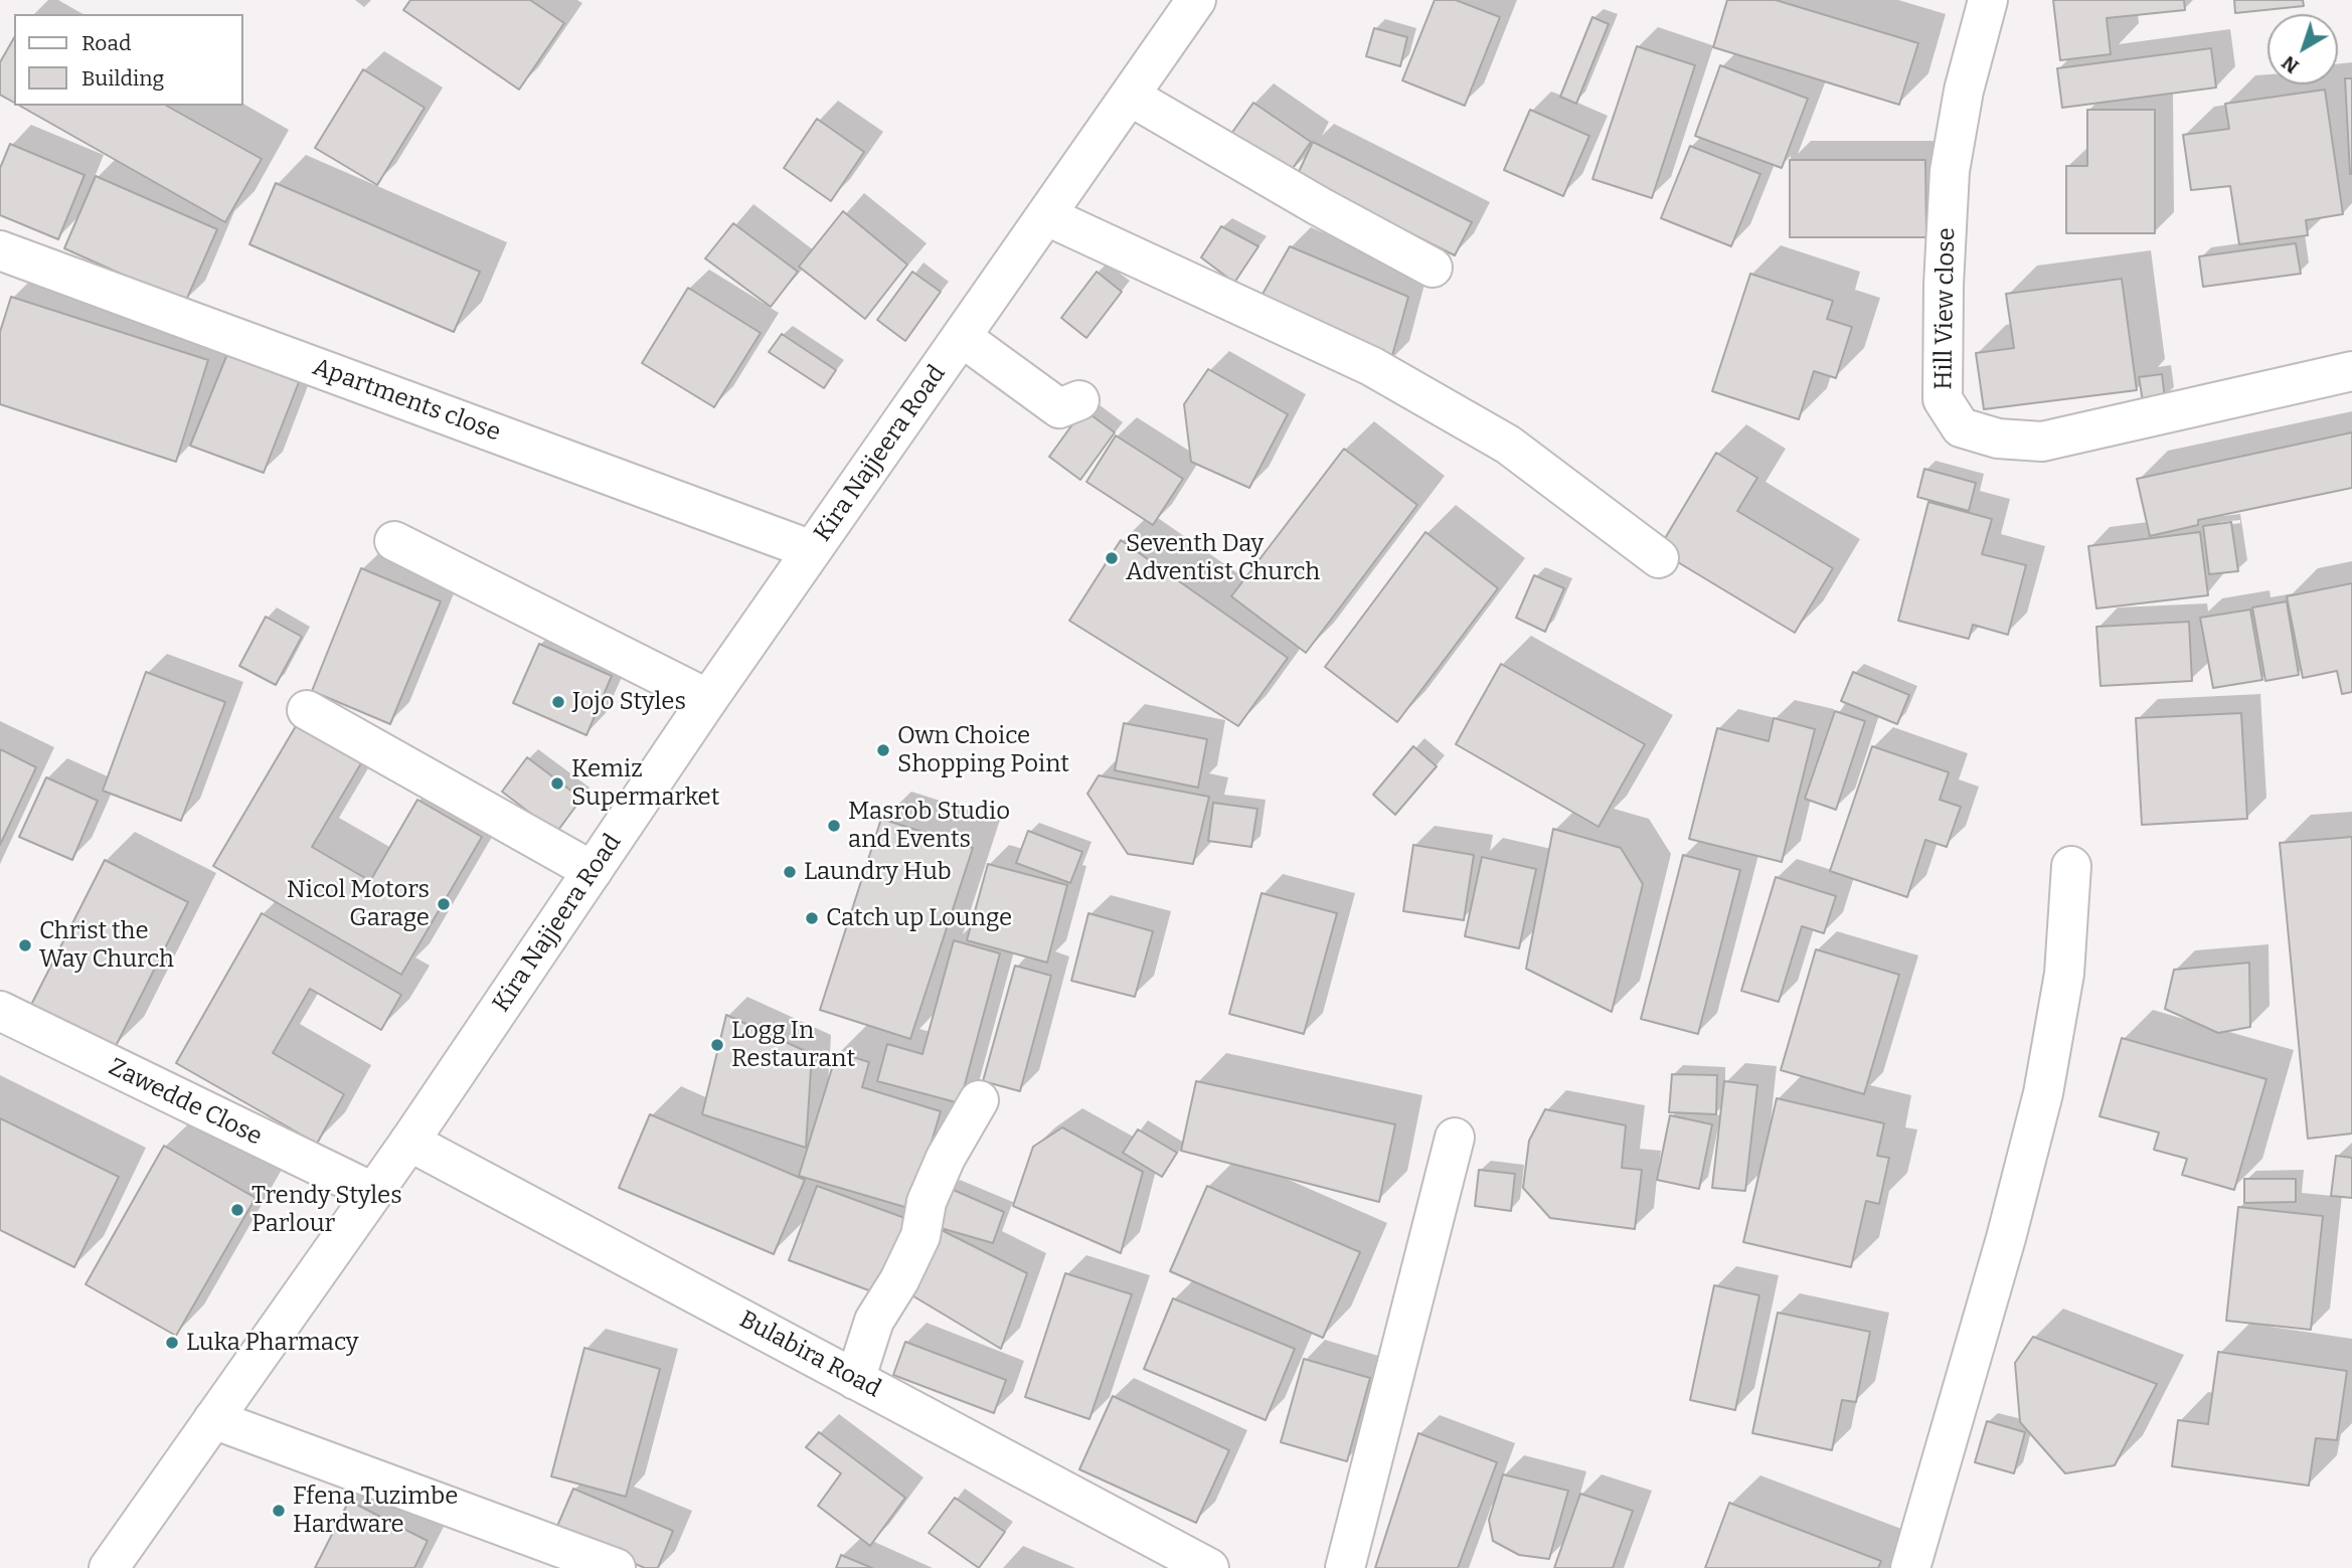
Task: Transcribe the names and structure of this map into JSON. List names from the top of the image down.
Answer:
{
  "streets": {
    "street": [
      "Hill View close",
      "Apartments close",
      "Kira Najjeera Road",
      "Zawedde Close",
      "Bulabira Road"
    ]
  },
  "crossings": [
    ["Apartments close", "Kira Najjeera Road"],
    ["Kira Najjeera Road", "Zawedde Close"],
    ["Kira Najjeera Road", "Bulabira Road"]
  ],
  "places": [
    "Seventh Day Adventist Church",
    "Jojo Styles",
    "Own Choice Shopping Point",
    "Kemiz Supermarket",
    "Masrob Studio and Events",
    "Laundry Hub",
    "Nicol Motors Garage",
    "Catch up Lounge",
    "Christ the Way Church",
    "Logg In Restaurant",
    "Trendy Styles Parlour",
    "Luka Pharmacy",
    "Ffena Tuzimbe Hardware"
  ],
  "legend": ["Road", "Building"],
  "north": "bottom left"
}
